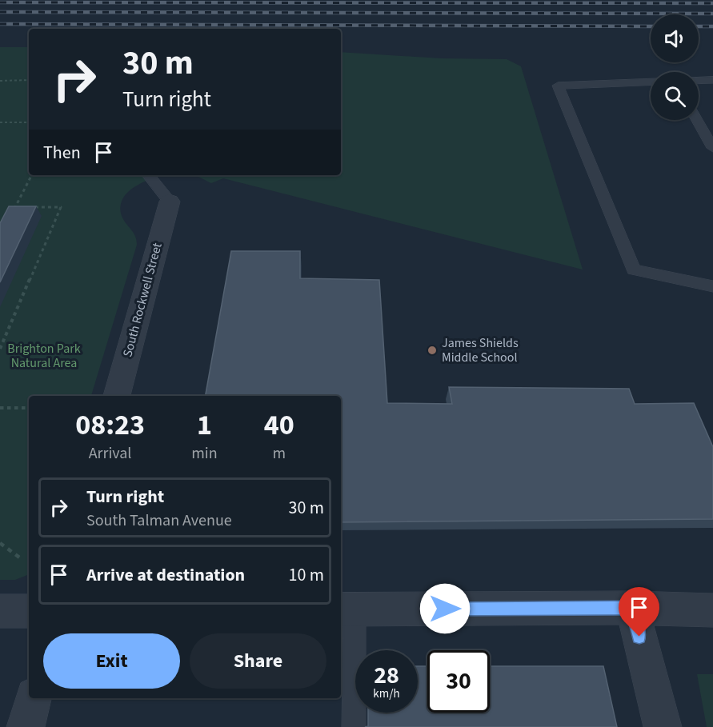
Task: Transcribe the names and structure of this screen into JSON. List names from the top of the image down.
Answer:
{
  "streets": {
    "street": ["South Rockwell Street"]
  },
  "parks": ["Brighton Park Natural Area"],
  "places": ["James Shields Middle School"],
  "page": {
    "turn": ["30 m", "Turn right"],
    "then": "Then",
    "eta": [
      "08:23",
      "Arrival",
      "1",
      "min",
      "40",
      "m"
    ],
    "list": [
      {
        "name": "Turn right",
        "note": "South Talman Avenue",
        "value": "30 m"
      },
      {
        "name": "Arrive at destination",
        "value": "10 m"
      }
    ],
    "buttons": ["Exit", "Share"],
    "speed": "28 km/h",
    "limit": "30"
  }
}
